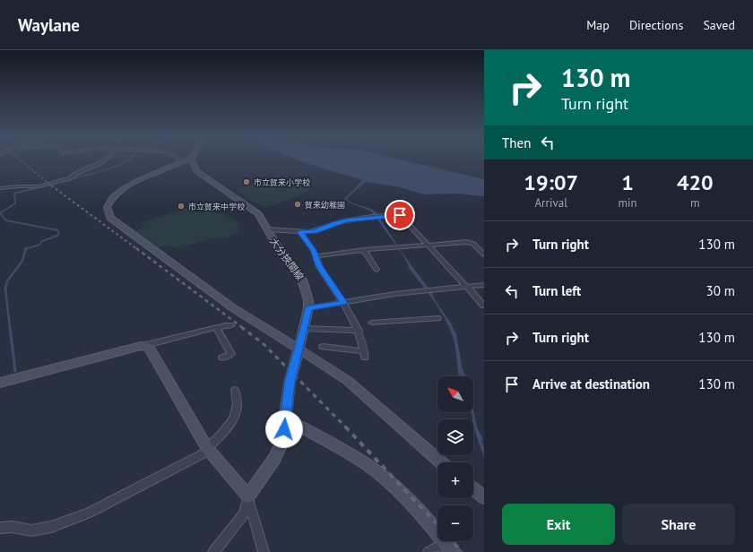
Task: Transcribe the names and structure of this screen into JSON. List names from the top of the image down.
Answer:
{
  "streets": {
    "street": ["大分挾間線"]
  },
  "places": ["市立賀来小学校", "賀来幼稚園", "市立賀来中学校"],
  "north": "top left",
  "page": {
    "header": "Waylane",
    "nav": ["Map", "Directions", "Saved"],
    "turn": ["130 m", "Turn right"],
    "then": "Then",
    "eta": [
      "19:07",
      "Arrival",
      "1",
      "min",
      "420",
      "m"
    ],
    "list": [
      {
        "name": "Turn right",
        "value": "130 m"
      },
      {
        "name": "Turn left",
        "value": "30 m"
      },
      {
        "name": "Turn right",
        "value": "130 m"
      },
      {
        "name": "Arrive at destination",
        "value": "130 m"
      }
    ],
    "map_buttons": ["+", "−"],
    "buttons": ["Exit", "Share"]
  }
}
